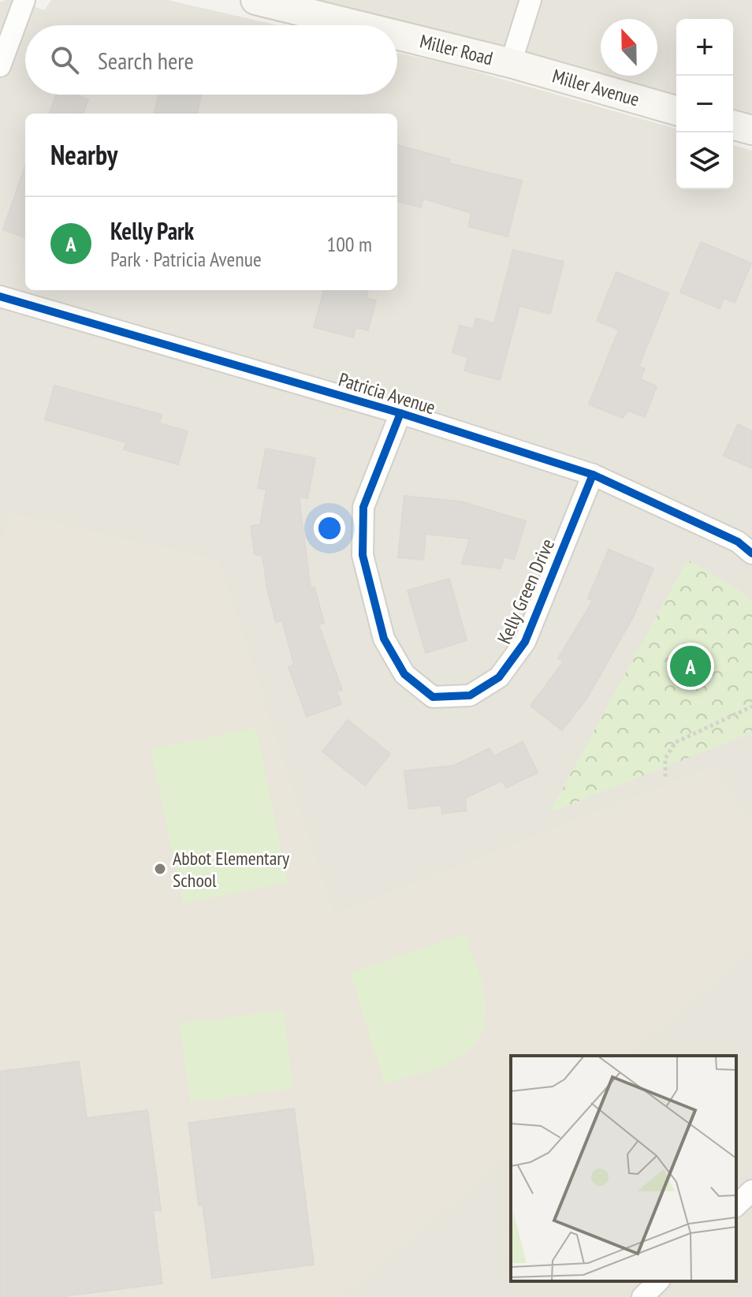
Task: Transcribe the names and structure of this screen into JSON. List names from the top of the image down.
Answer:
{
  "streets": {
    "main road": ["Miller Road", "Miller Avenue"],
    "street": ["Patricia Avenue", "Kelly Green Drive"]
  },
  "crossings": [
    ["Miller Road", "Miller Avenue"],
    ["Patricia Avenue", "Kelly Green Drive"]
  ],
  "places": ["Abbot Elementary School"],
  "north": "top",
  "page": {
    "map_buttons": ["+", "−"],
    "search": "Search here",
    "heading": "Nearby",
    "list": [
      {
        "mark": "A",
        "name": "Kelly Park",
        "note": "Park · Patricia Avenue",
        "value": "100 m"
      }
    ],
    "pins": "A"
  }
}
